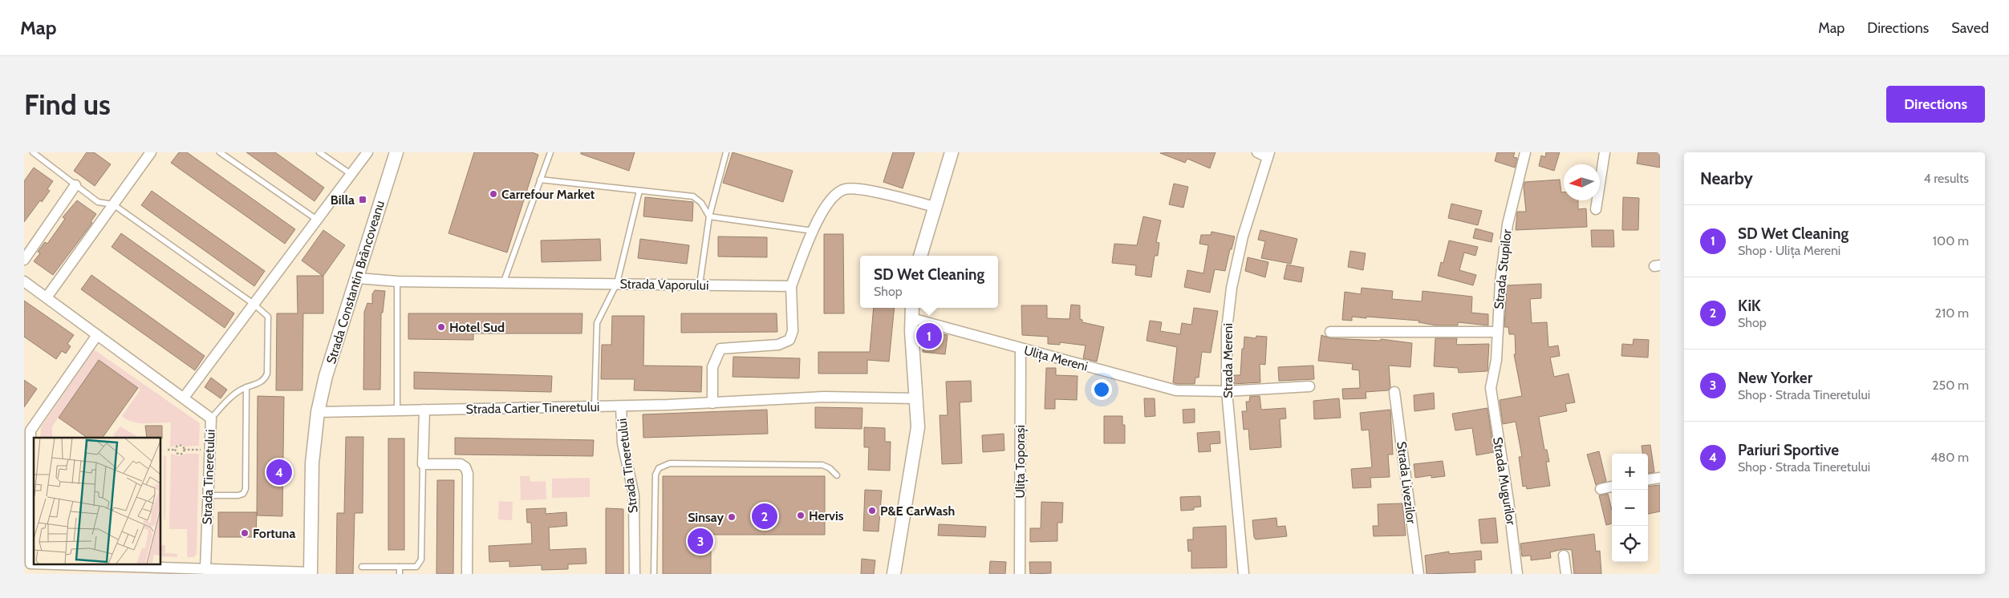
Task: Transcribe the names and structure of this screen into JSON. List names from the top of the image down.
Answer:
{
  "streets": {
    "street": [
      "Strada Stupilor",
      "Strada Constantin Brâncoveanu",
      "Strada Vaporului",
      "Ulița Mereni",
      "Strada Mereni",
      "Strada Cartier Tineretului",
      "Ulița Toporași",
      "Strada Tineretului",
      "Strada Mugurilor",
      "Strada Livezilor"
    ]
  },
  "crossings": [
    ["Strada Stupilor", "Strada Mugurilor"],
    ["Strada Constantin Brâncoveanu", "Strada Vaporului"],
    ["Strada Constantin Brâncoveanu", "Strada Cartier Tineretului"],
    ["Ulița Mereni", "Strada Mereni"],
    ["Ulița Mereni", "Ulița Toporași"],
    ["Strada Cartier Tineretului", "Strada Tineretului"]
  ],
  "places": {
    "other": [
      "Carrefour Market",
      "Hotel Sud",
      "P&E CarWash",
      "Hervis",
      "Sinsay",
      "Fortuna"
    ],
    "transit": ["Billa"]
  },
  "north": "left",
  "page": {
    "header": "Map",
    "nav": ["Map", "Directions", "Saved"],
    "buttons": "Directions",
    "title": "Find us",
    "heading": ["Nearby", "4 results"],
    "list": [
      {
        "mark": "1",
        "name": "SD Wet Cleaning",
        "note": "Shop · Ulița Mereni",
        "value": "100 m"
      },
      {
        "mark": "2",
        "name": "KiK",
        "note": "Shop",
        "value": "210 m"
      },
      {
        "mark": "3",
        "name": "New Yorker",
        "note": "Shop · Strada Tineretului",
        "value": "250 m"
      },
      {
        "mark": "4",
        "name": "Pariuri Sportive",
        "note": "Shop · Strada Tineretului",
        "value": "480 m"
      }
    ],
    "popup": ["SD Wet Cleaning", "Shop"],
    "pins": [
      "1",
      "4",
      "2",
      "3"
    ],
    "map_buttons": ["+", "−"]
  }
}
